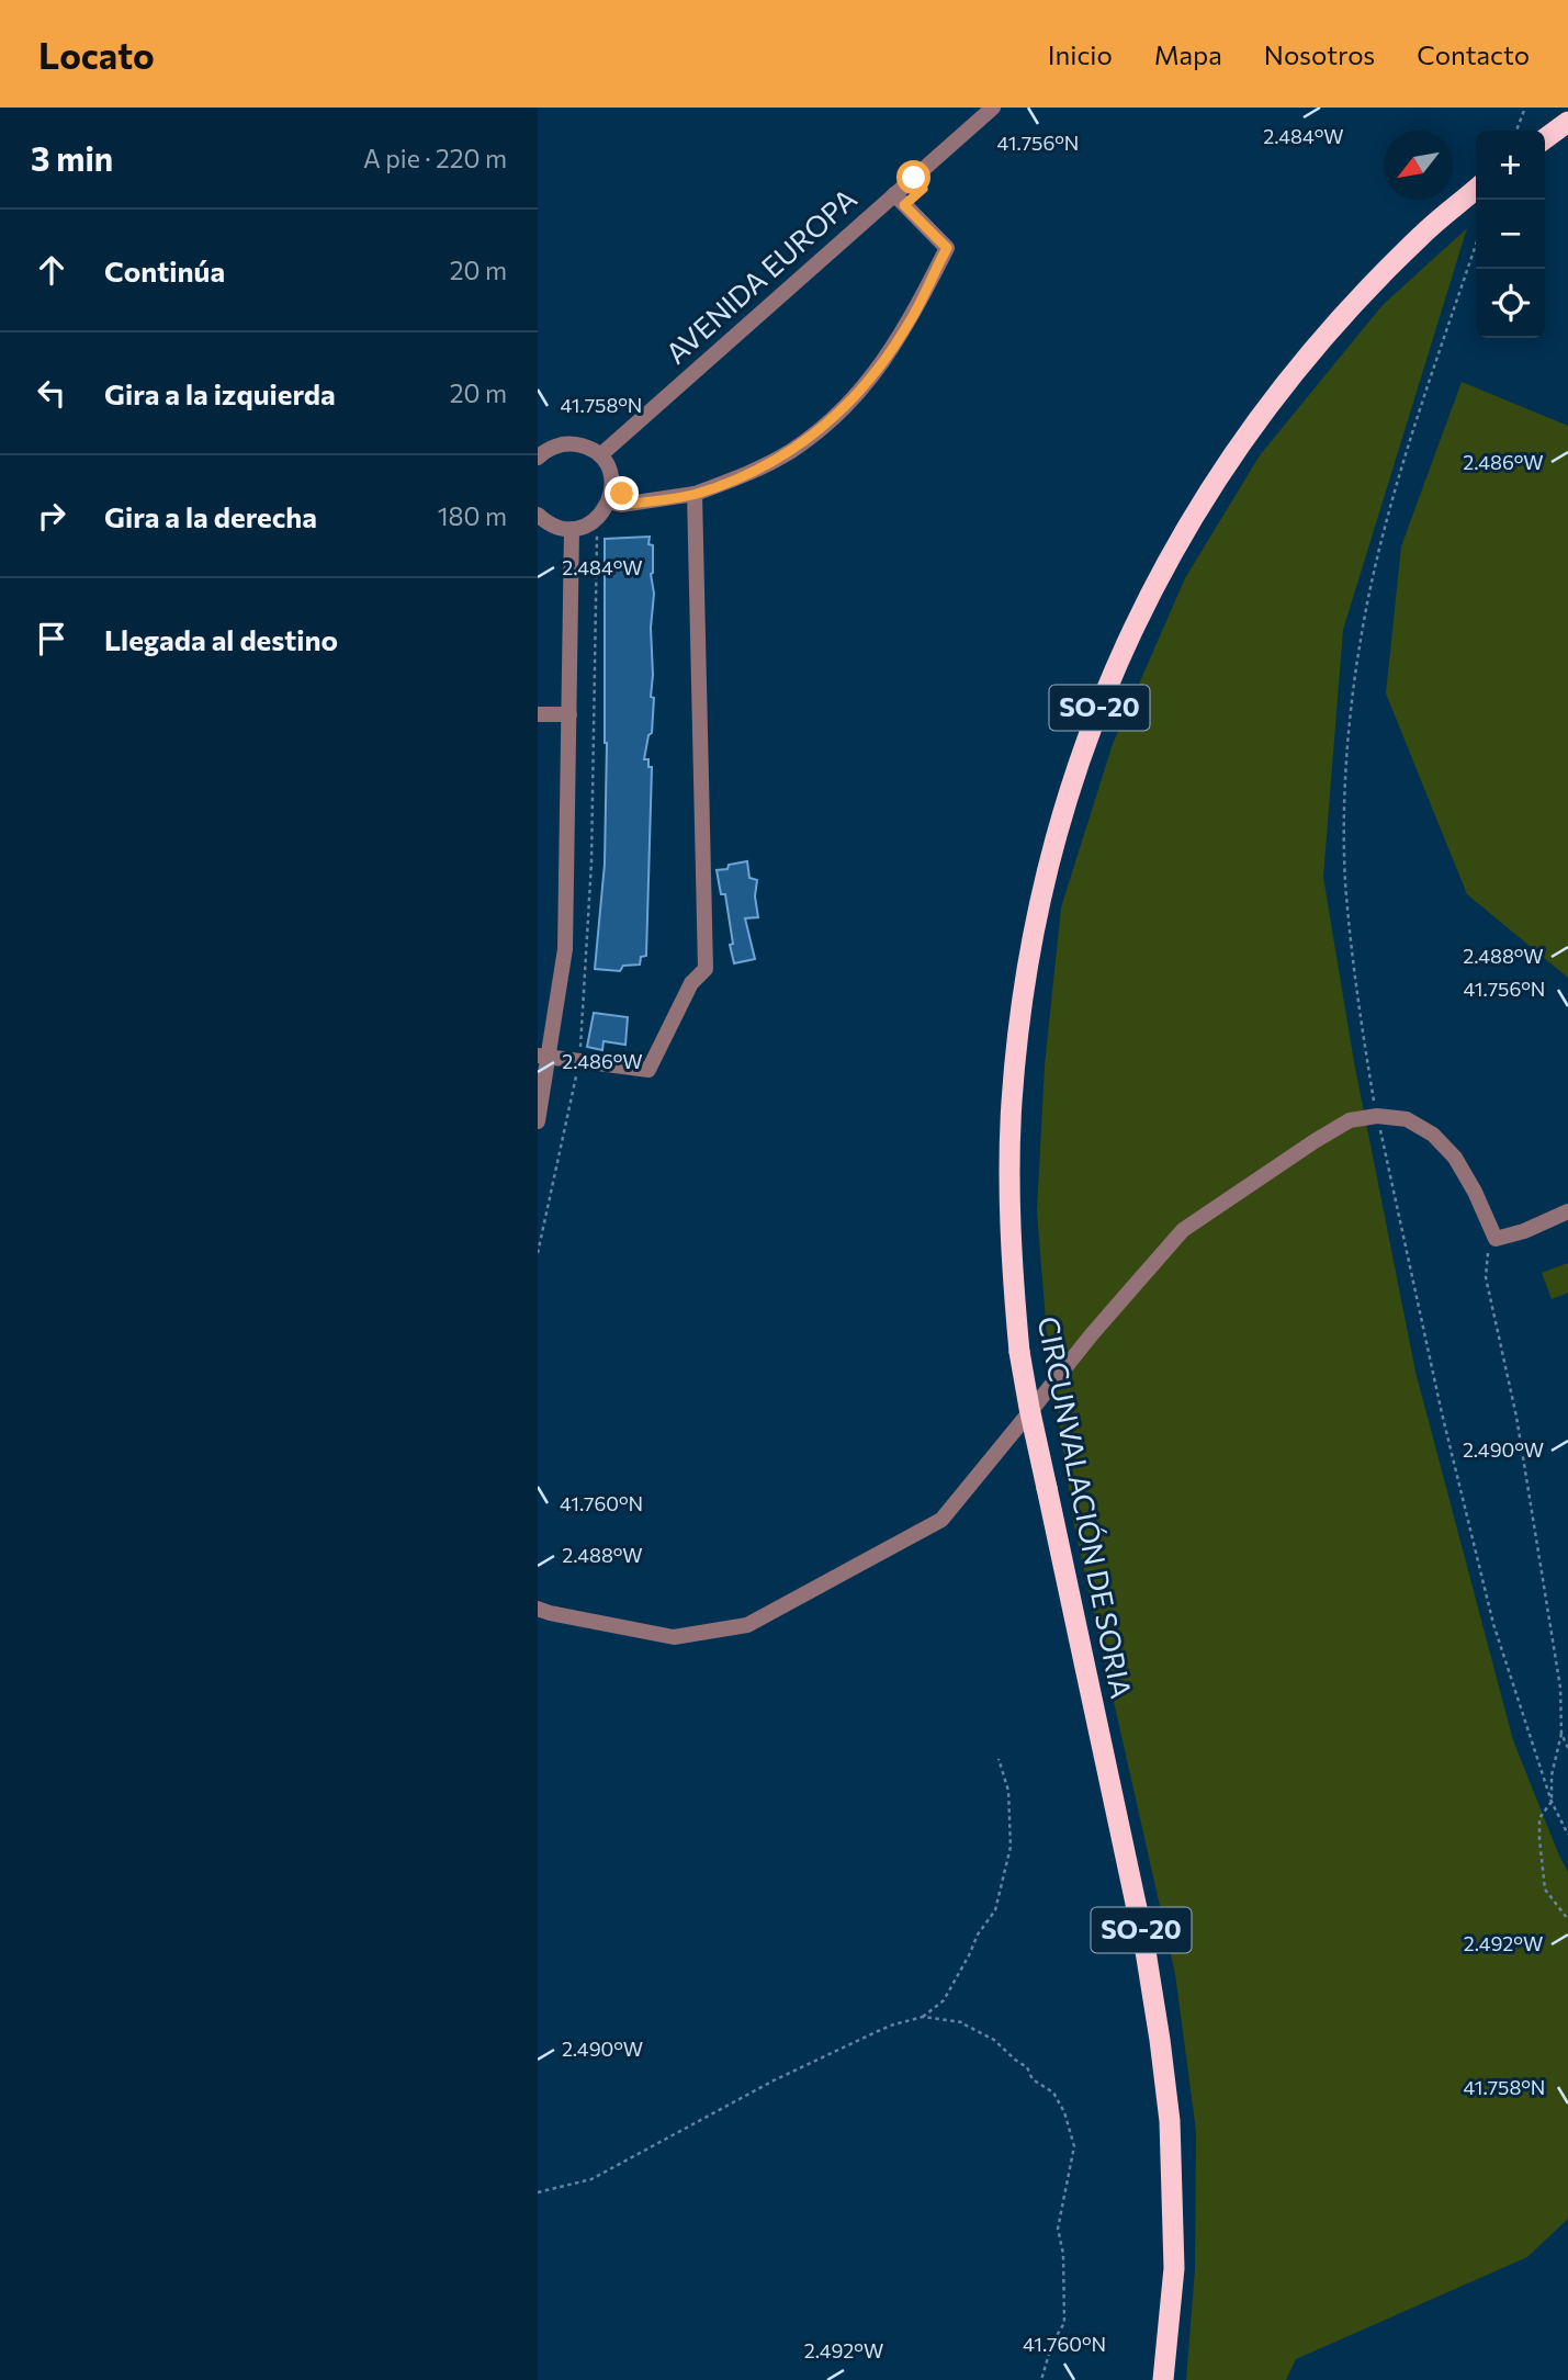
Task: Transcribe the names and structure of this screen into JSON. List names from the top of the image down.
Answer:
{
  "streets": {
    "highway": ["SO-20", "CIRCUNVALACIÓN DE SORIA"],
    "street": ["AVENIDA EUROPA"]
  },
  "north": "bottom left",
  "page": {
    "header": "Locato",
    "nav": [
      "Inicio",
      "Mapa",
      "Nosotros",
      "Contacto"
    ],
    "heading": ["3 min", "A pie · 220 m"],
    "map_buttons": ["+", "−"],
    "list": [
      ["Continúa", "20 m"],
      ["Gira a la izquierda", "20 m"],
      ["Gira a la derecha", "180 m"],
      "Llegada al destino"
    ]
  },
  "coordinates": [
    "2.484°W",
    "41.756°N",
    "41.758°N",
    "2.486°W",
    "2.488°W",
    "2.490°W",
    "41.760°N",
    "2.492°W"
  ]
}
